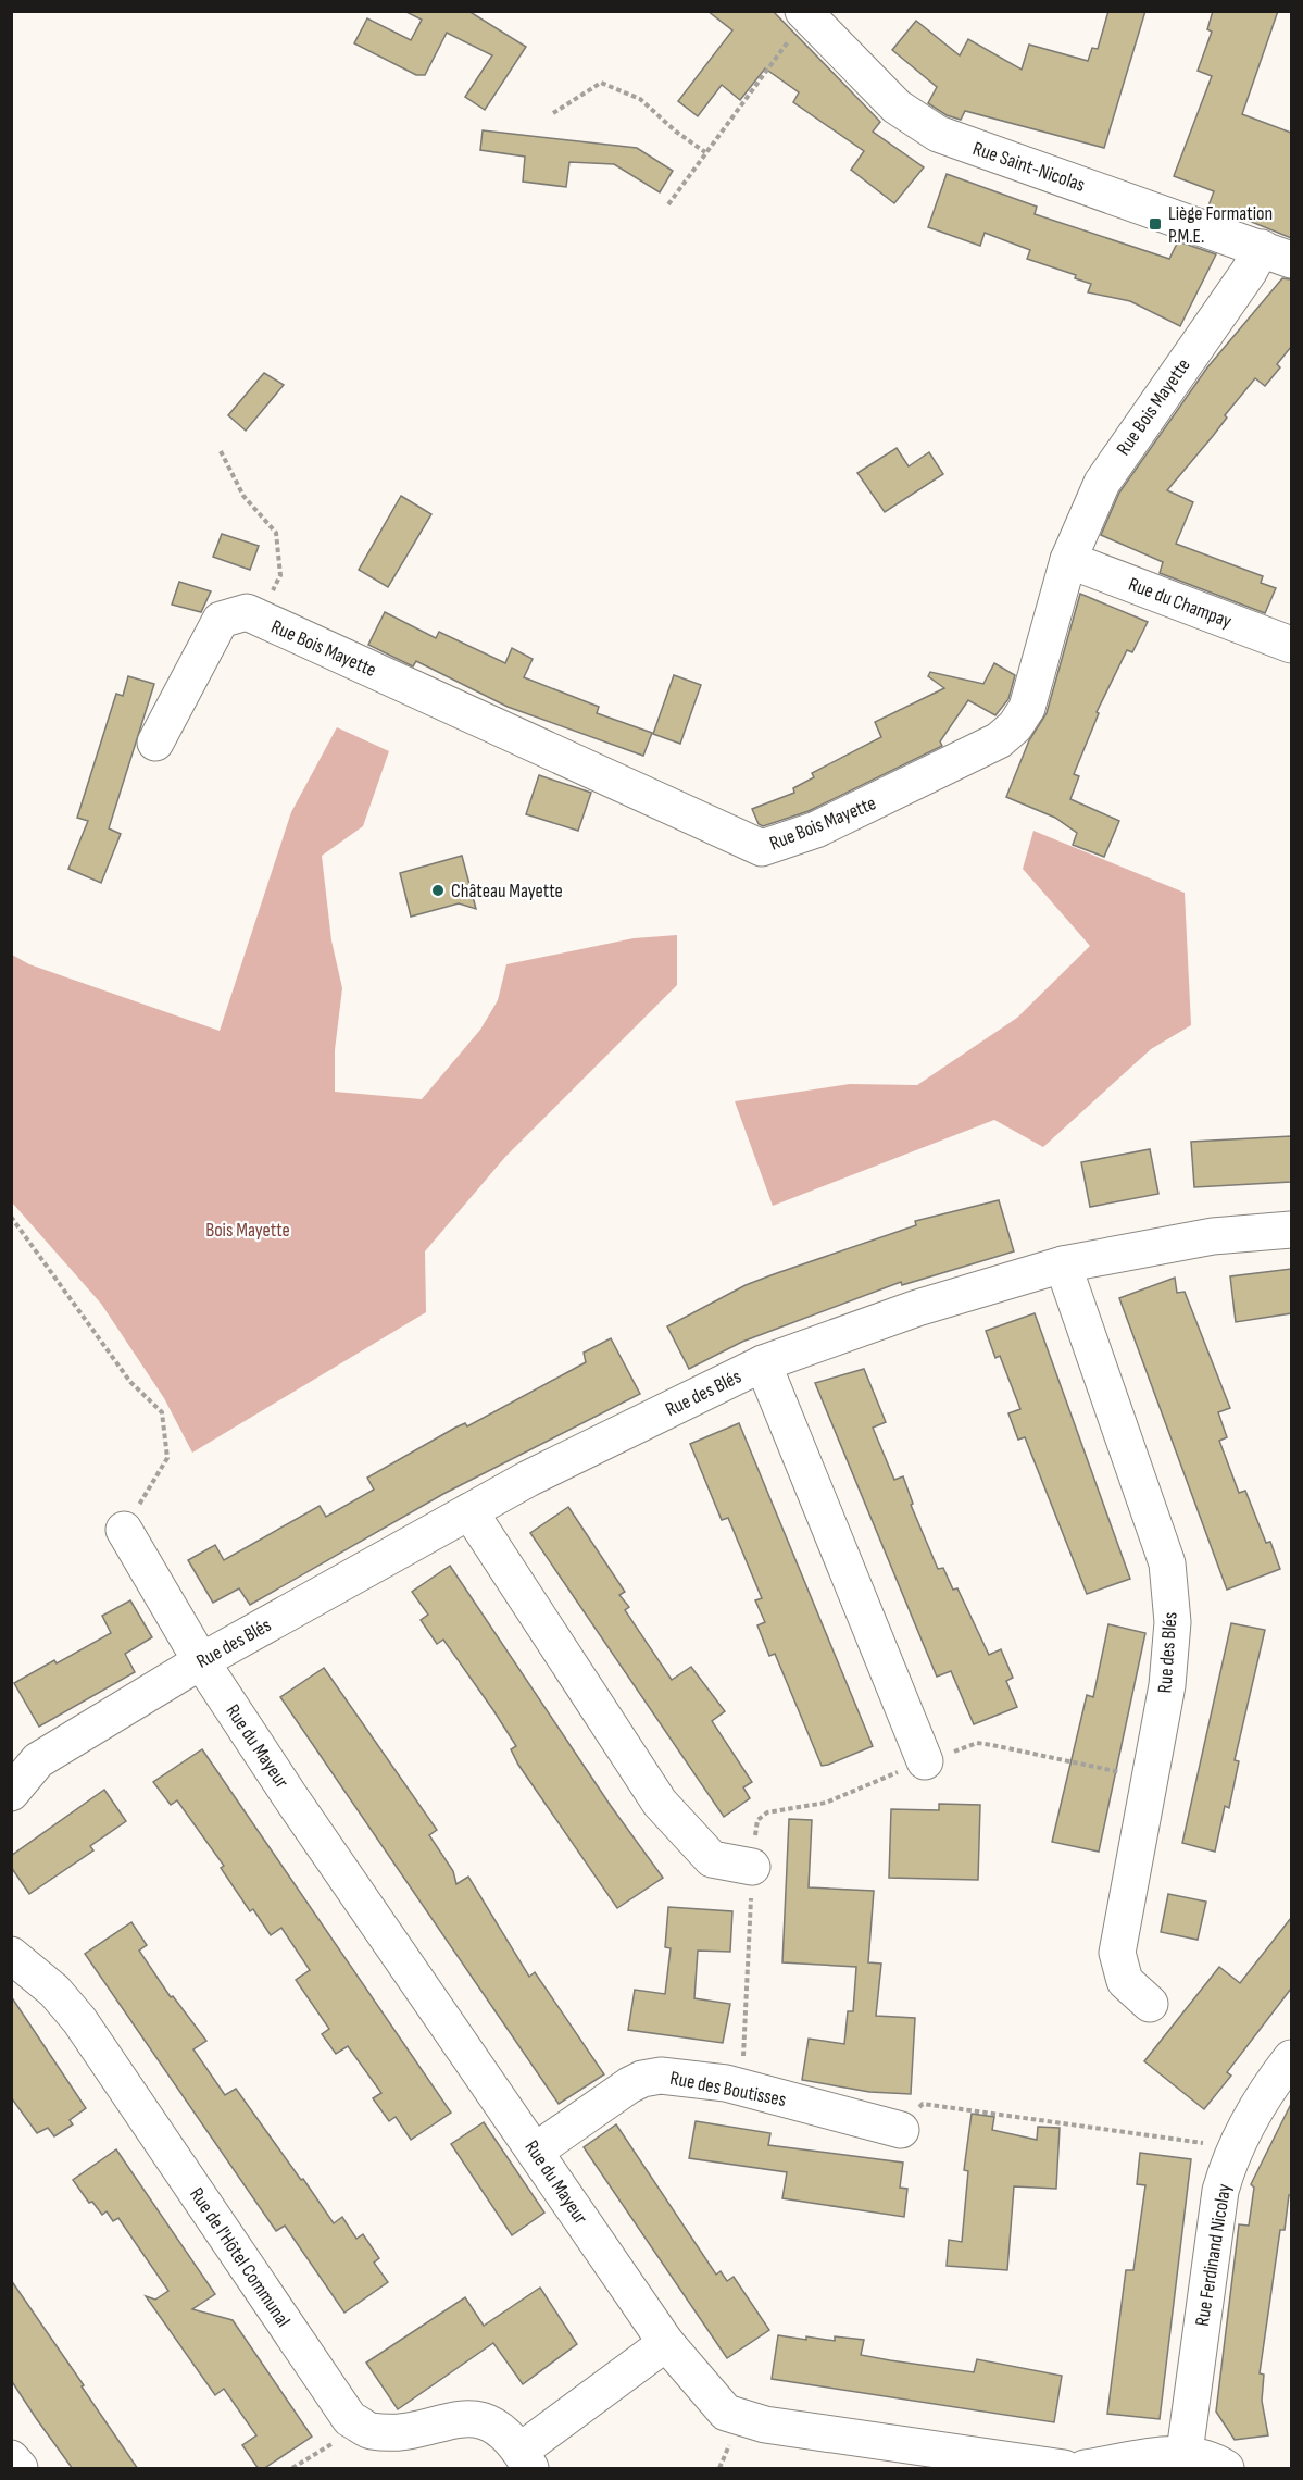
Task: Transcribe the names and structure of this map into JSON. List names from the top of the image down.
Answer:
{
  "streets": {
    "street": [
      "Rue Saint-Nicolas",
      "Rue Bois Mayette",
      "Rue du Champay",
      "Rue des Blés",
      "Rue du Mayeur",
      "Rue des Boutisses",
      "Rue Ferdinand Nicolay",
      "Rue de l'Hôtel Communal"
    ]
  },
  "crossings": [
    ["Rue Saint-Nicolas", "Rue Bois Mayette"],
    ["Rue Bois Mayette", "Rue du Champay"],
    ["Rue des Blés", "Rue du Mayeur"],
    ["Rue du Mayeur", "Rue des Boutisses"]
  ],
  "parks": ["Bois Mayette"],
  "places": {
    "transit": ["Liège Formation P.M.E."],
    "other": ["Château Mayette"]
  }
}
